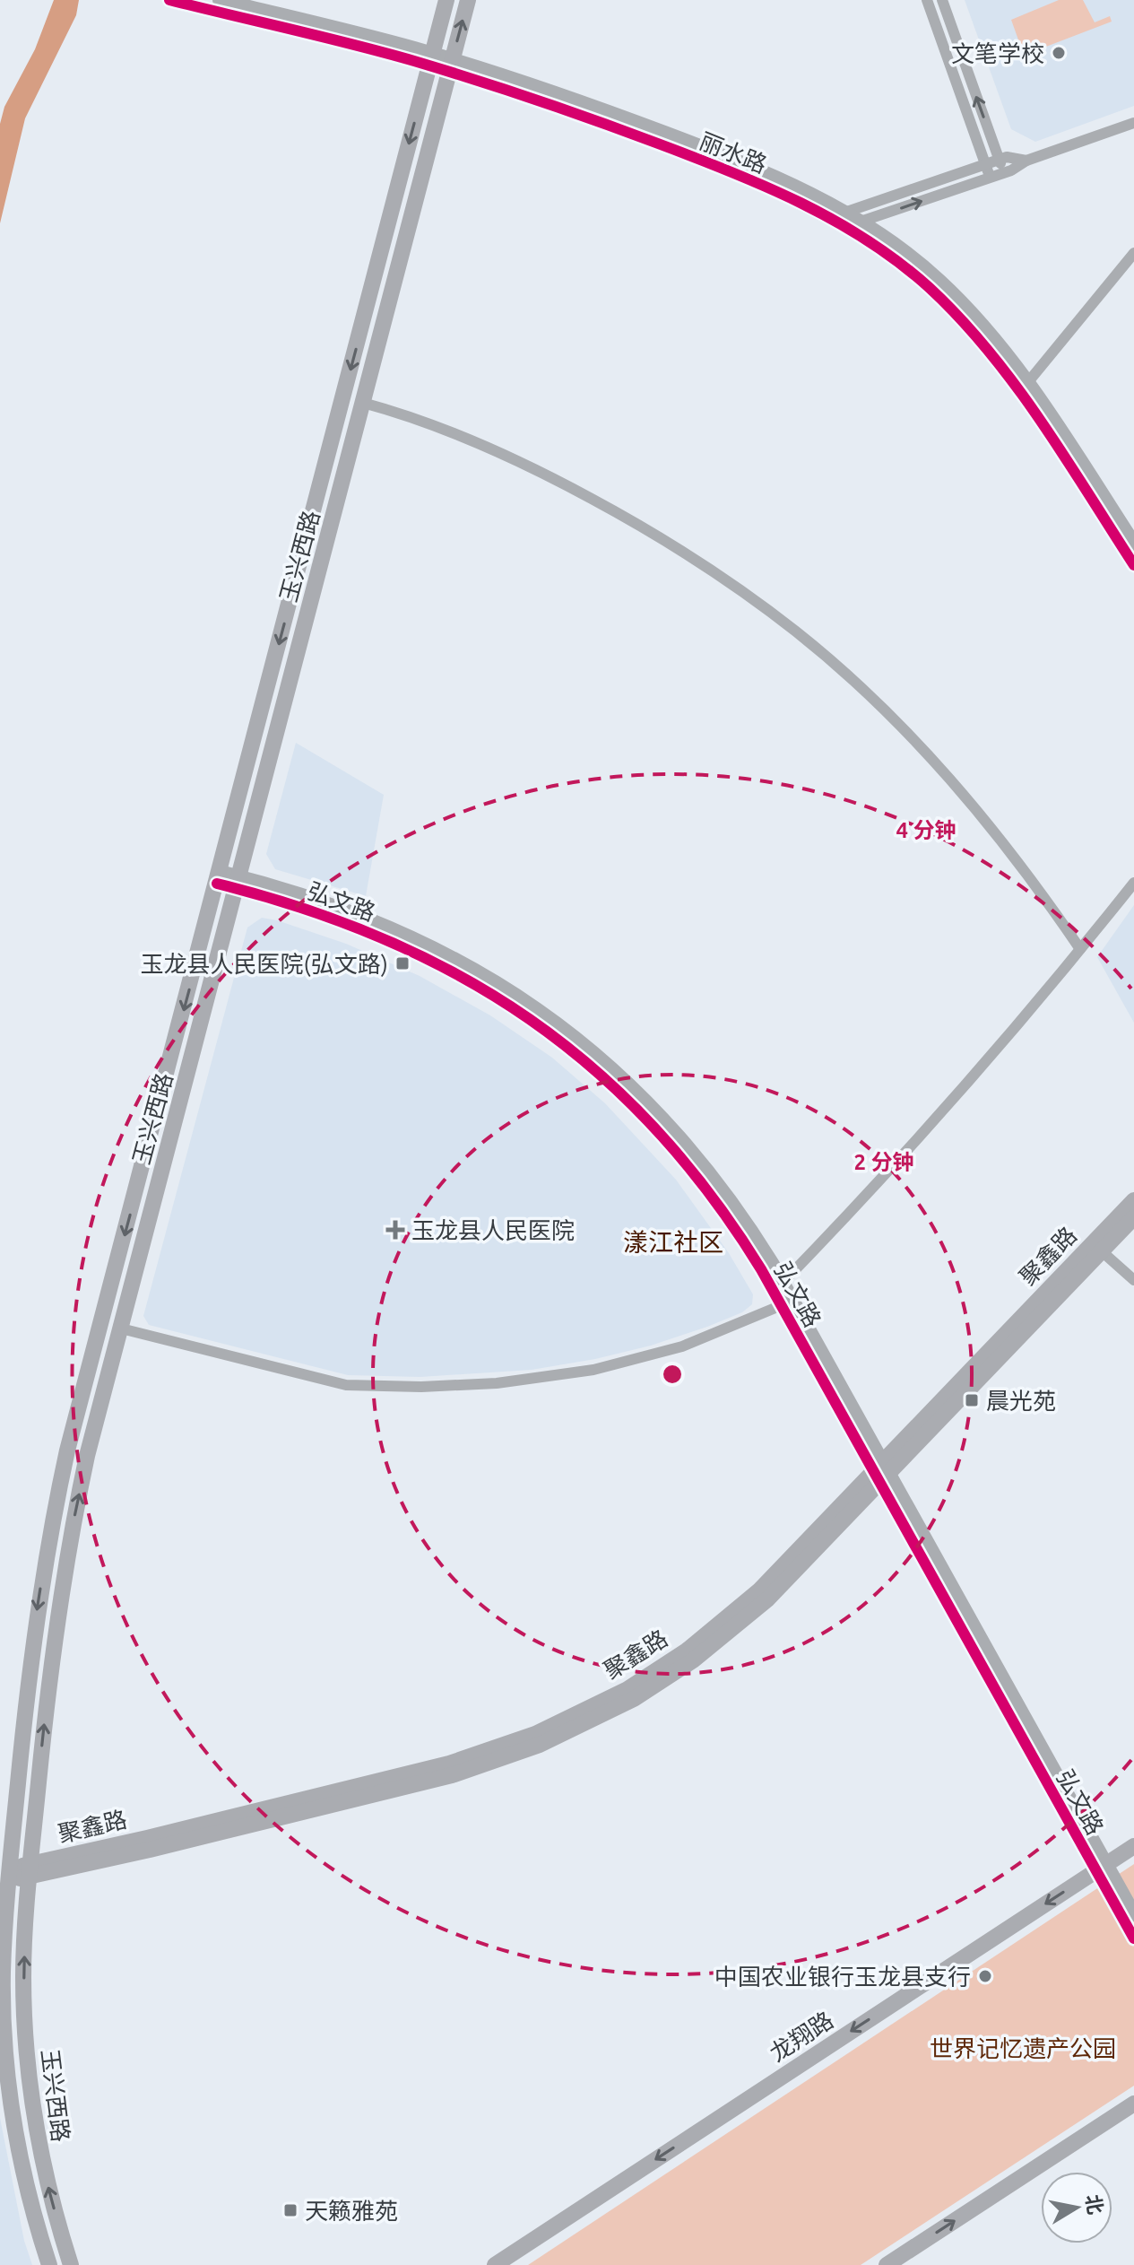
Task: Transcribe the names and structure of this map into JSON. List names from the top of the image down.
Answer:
{
  "streets": {
    "main road": ["玉兴西路", "聚鑫路", "龙翔路"],
    "street": ["丽水路", "弘文路"]
  },
  "crossings": [
    ["丽水路", "玉兴西路"],
    ["玉兴西路", "弘文路"],
    ["玉兴西路", "聚鑫路"],
    ["弘文路", "聚鑫路"],
    ["弘文路", "龙翔路"]
  ],
  "one_way": ["龙翔路"],
  "districts": ["漾江社区"],
  "parks": ["世界记忆遗产公园"],
  "places": {
    "other": ["文笔学校", "中国农业银行玉龙县支行"],
    "transit": ["玉龙县人民医院(弘文路)", "晨光苑", "天籁雅苑"],
    "health": ["玉龙县人民医院"]
  },
  "north": "right",
  "rings": ["4 分钟", "2 分钟"]
}
